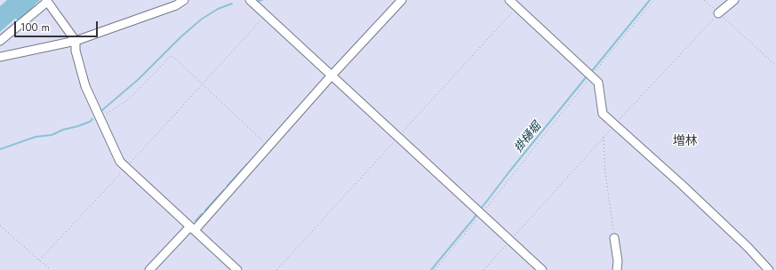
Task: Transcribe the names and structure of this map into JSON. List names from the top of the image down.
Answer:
{
  "districts": ["増林"],
  "water": ["掛樋堀"],
  "scale_bar": "100 m"
}
